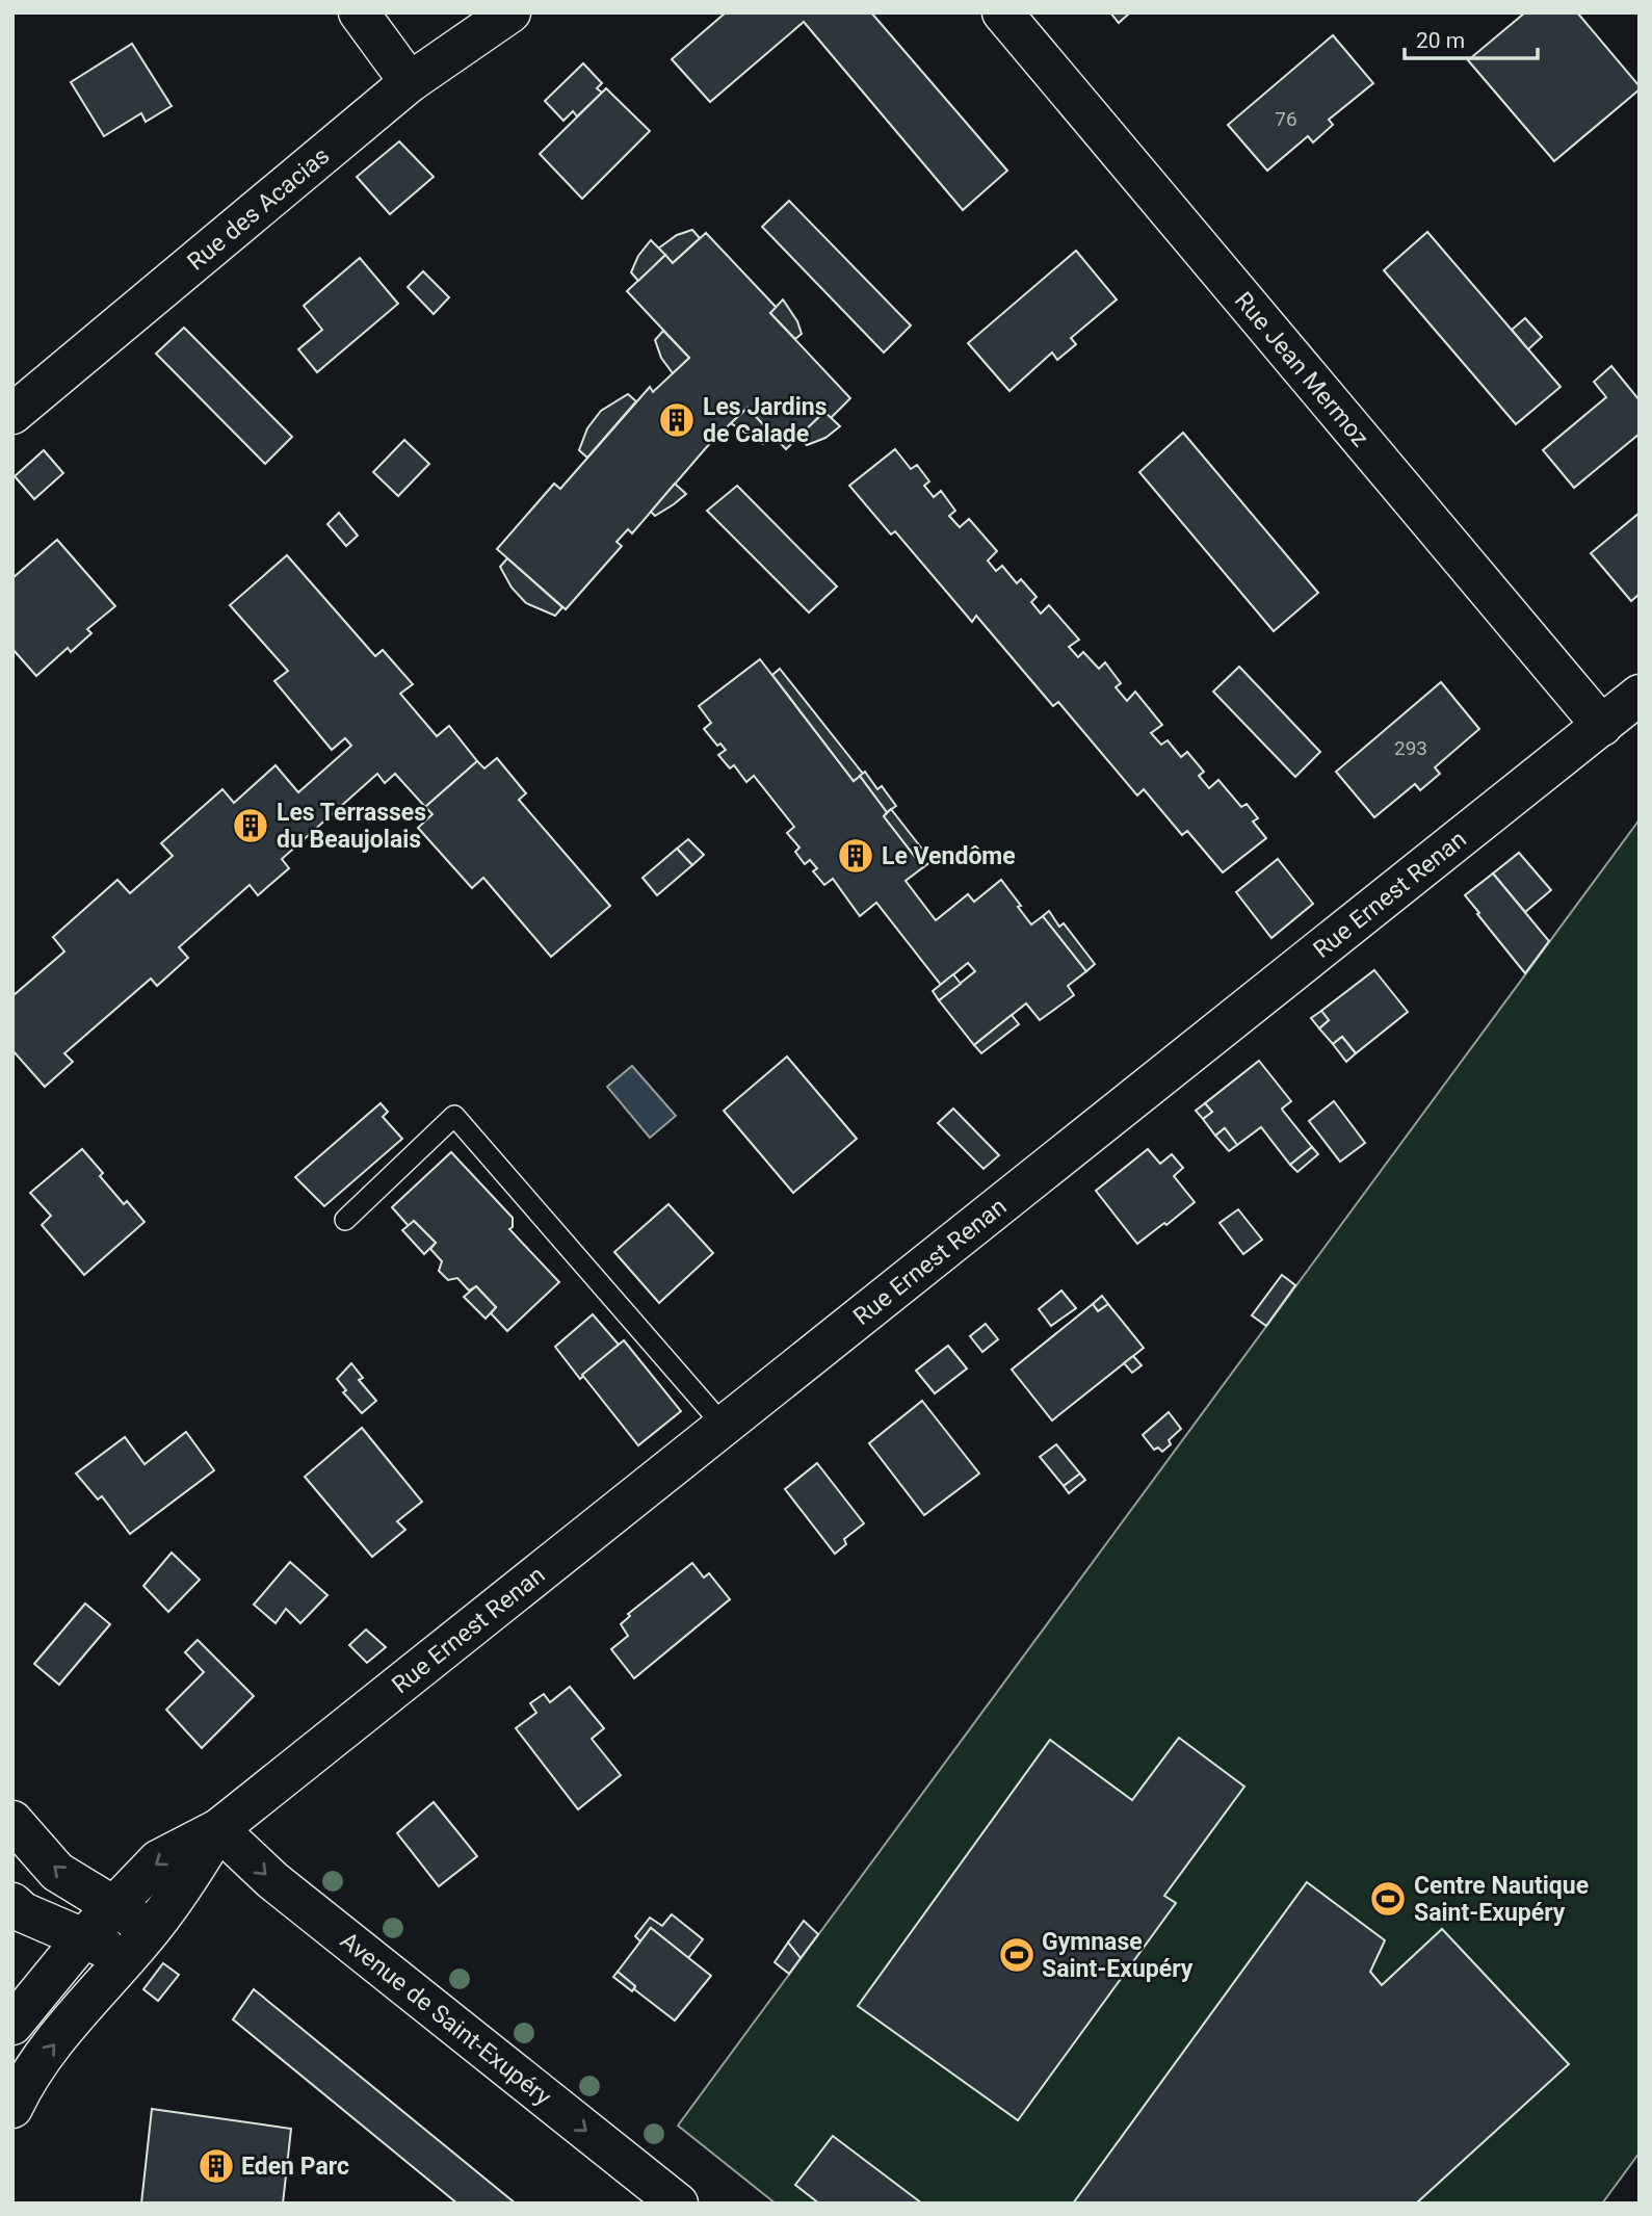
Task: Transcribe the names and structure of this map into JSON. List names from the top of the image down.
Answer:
{
  "streets": {
    "main road": [
      "Rue des Acacias",
      "Rue Jean Mermoz",
      "Rue Ernest Renan",
      "Avenue de Saint-Exupéry"
    ]
  },
  "crossings": [
    ["Rue Jean Mermoz", "Rue Ernest Renan"],
    ["Rue Ernest Renan", "Avenue de Saint-Exupéry"]
  ],
  "one_way": ["Avenue de Saint-Exupéry"],
  "places": {
    "building": [
      "Les Jardins de Calade",
      "Les Terrasses du Beaujolais",
      "Le Vendôme",
      "Eden Parc"
    ],
    "sports": ["Centre Nautique Saint-Exupéry", "Gymnase Saint-Exupéry"]
  },
  "house_numbers": ["76", "293"],
  "scale_bar": "20 m"
}
